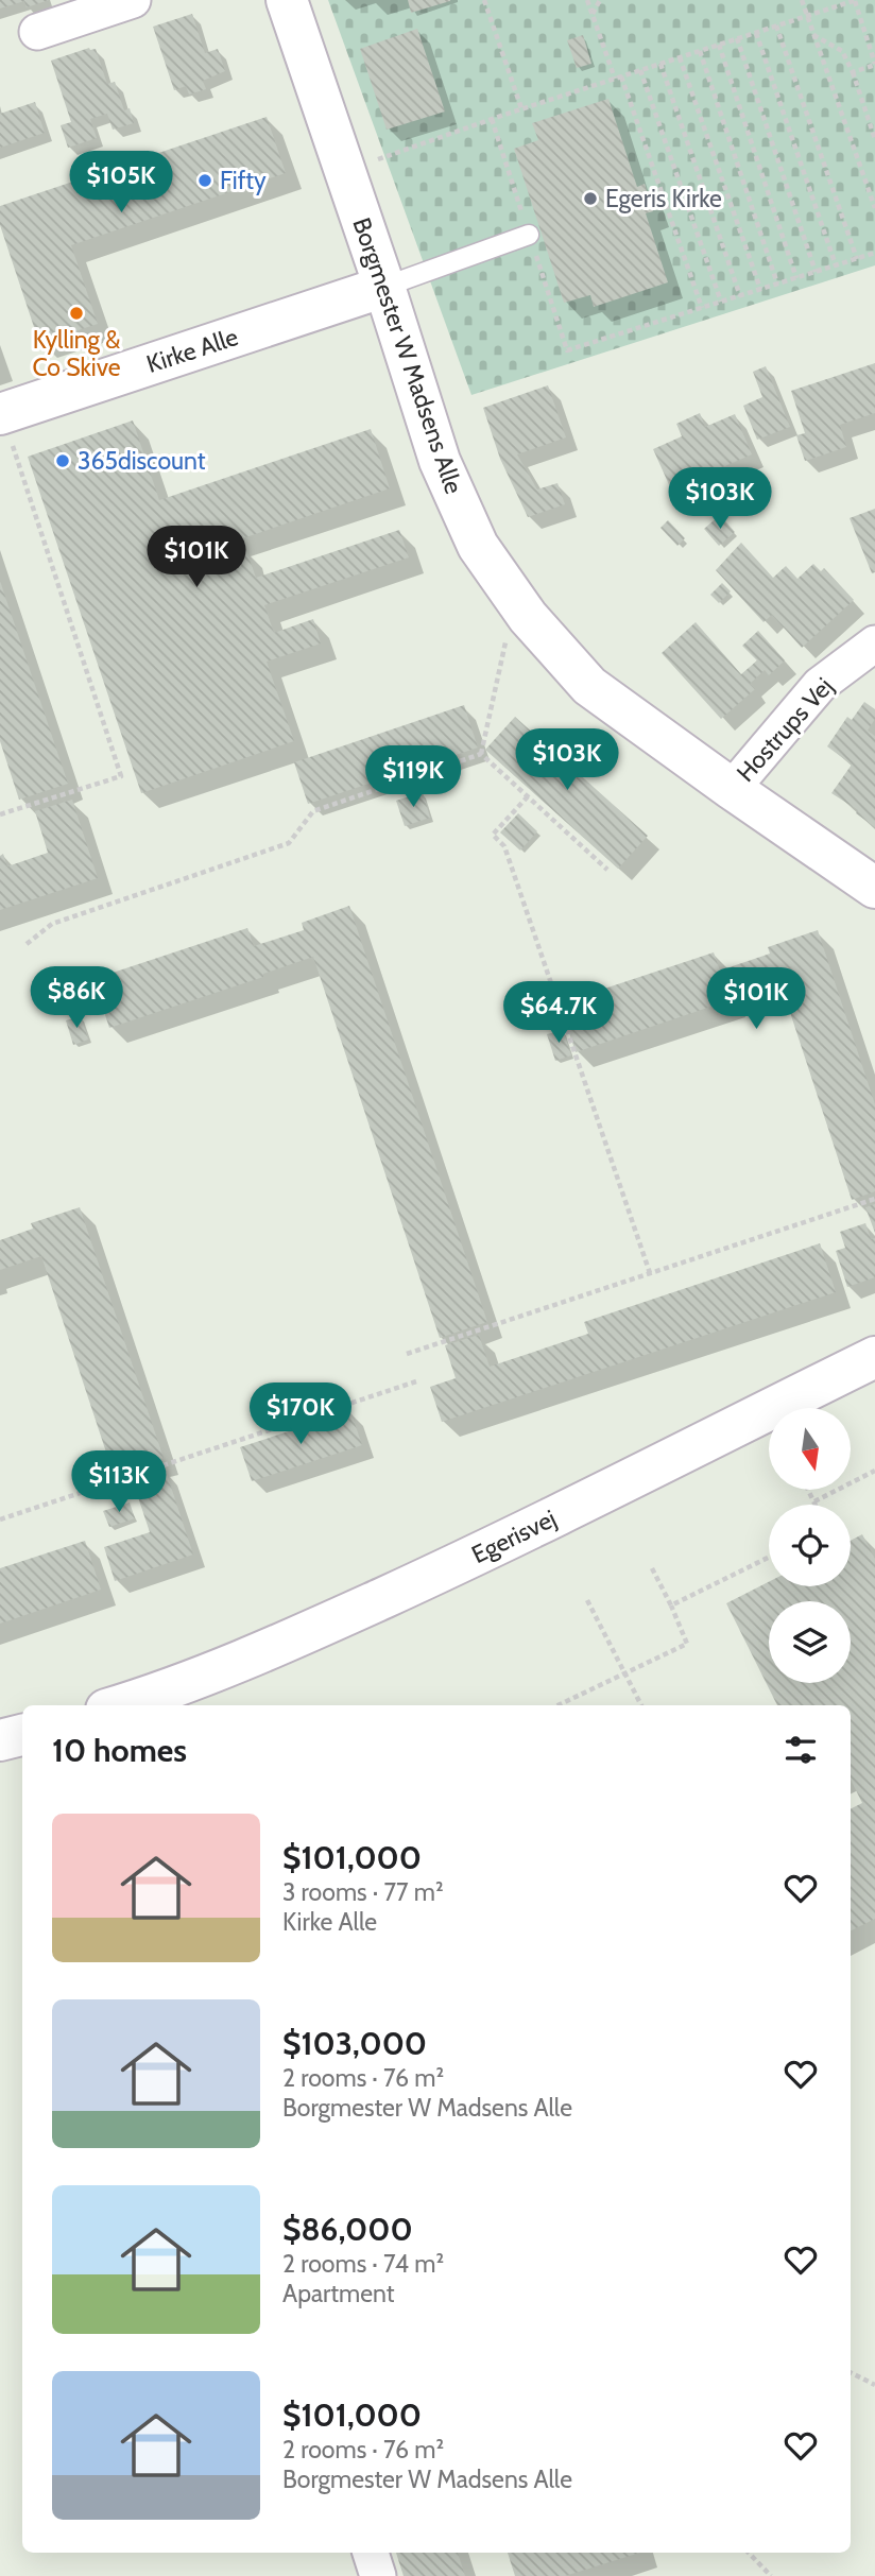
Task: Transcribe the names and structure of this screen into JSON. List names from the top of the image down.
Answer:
{
  "streets": {
    "street": [
      "Kirke Alle",
      "Borgmester W Madsens Alle",
      "Hostrups Vej",
      "Egerisvej"
    ]
  },
  "crossings": [
    ["Kirke Alle", "Borgmester W Madsens Alle"],
    ["Borgmester W Madsens Alle", "Hostrups Vej"]
  ],
  "places": [
    "Fifty",
    "Egeris Kirke",
    "Kylling & Co Skive",
    "365discount"
  ],
  "north": "bottom",
  "page": {
    "price": [
      "$105K",
      "$103K",
      "$101K",
      "$103K",
      "$119K",
      "$86K",
      "$101K",
      "$64.7K",
      "$170K",
      "$113K"
    ],
    "heading": "10 homes",
    "list": [
      {
        "name": "$101,000",
        "note": "3 rooms · 77 m² · Kirke Alle"
      },
      {
        "name": "$103,000",
        "note": "2 rooms · 76 m² · Borgmester W Madsens Alle"
      },
      {
        "name": "$86,000",
        "note": "2 rooms · 74 m² · Apartment"
      },
      {
        "name": "$101,000",
        "note": "2 rooms · 76 m² · Borgmester W Madsens Alle"
      }
    ]
  }
}
